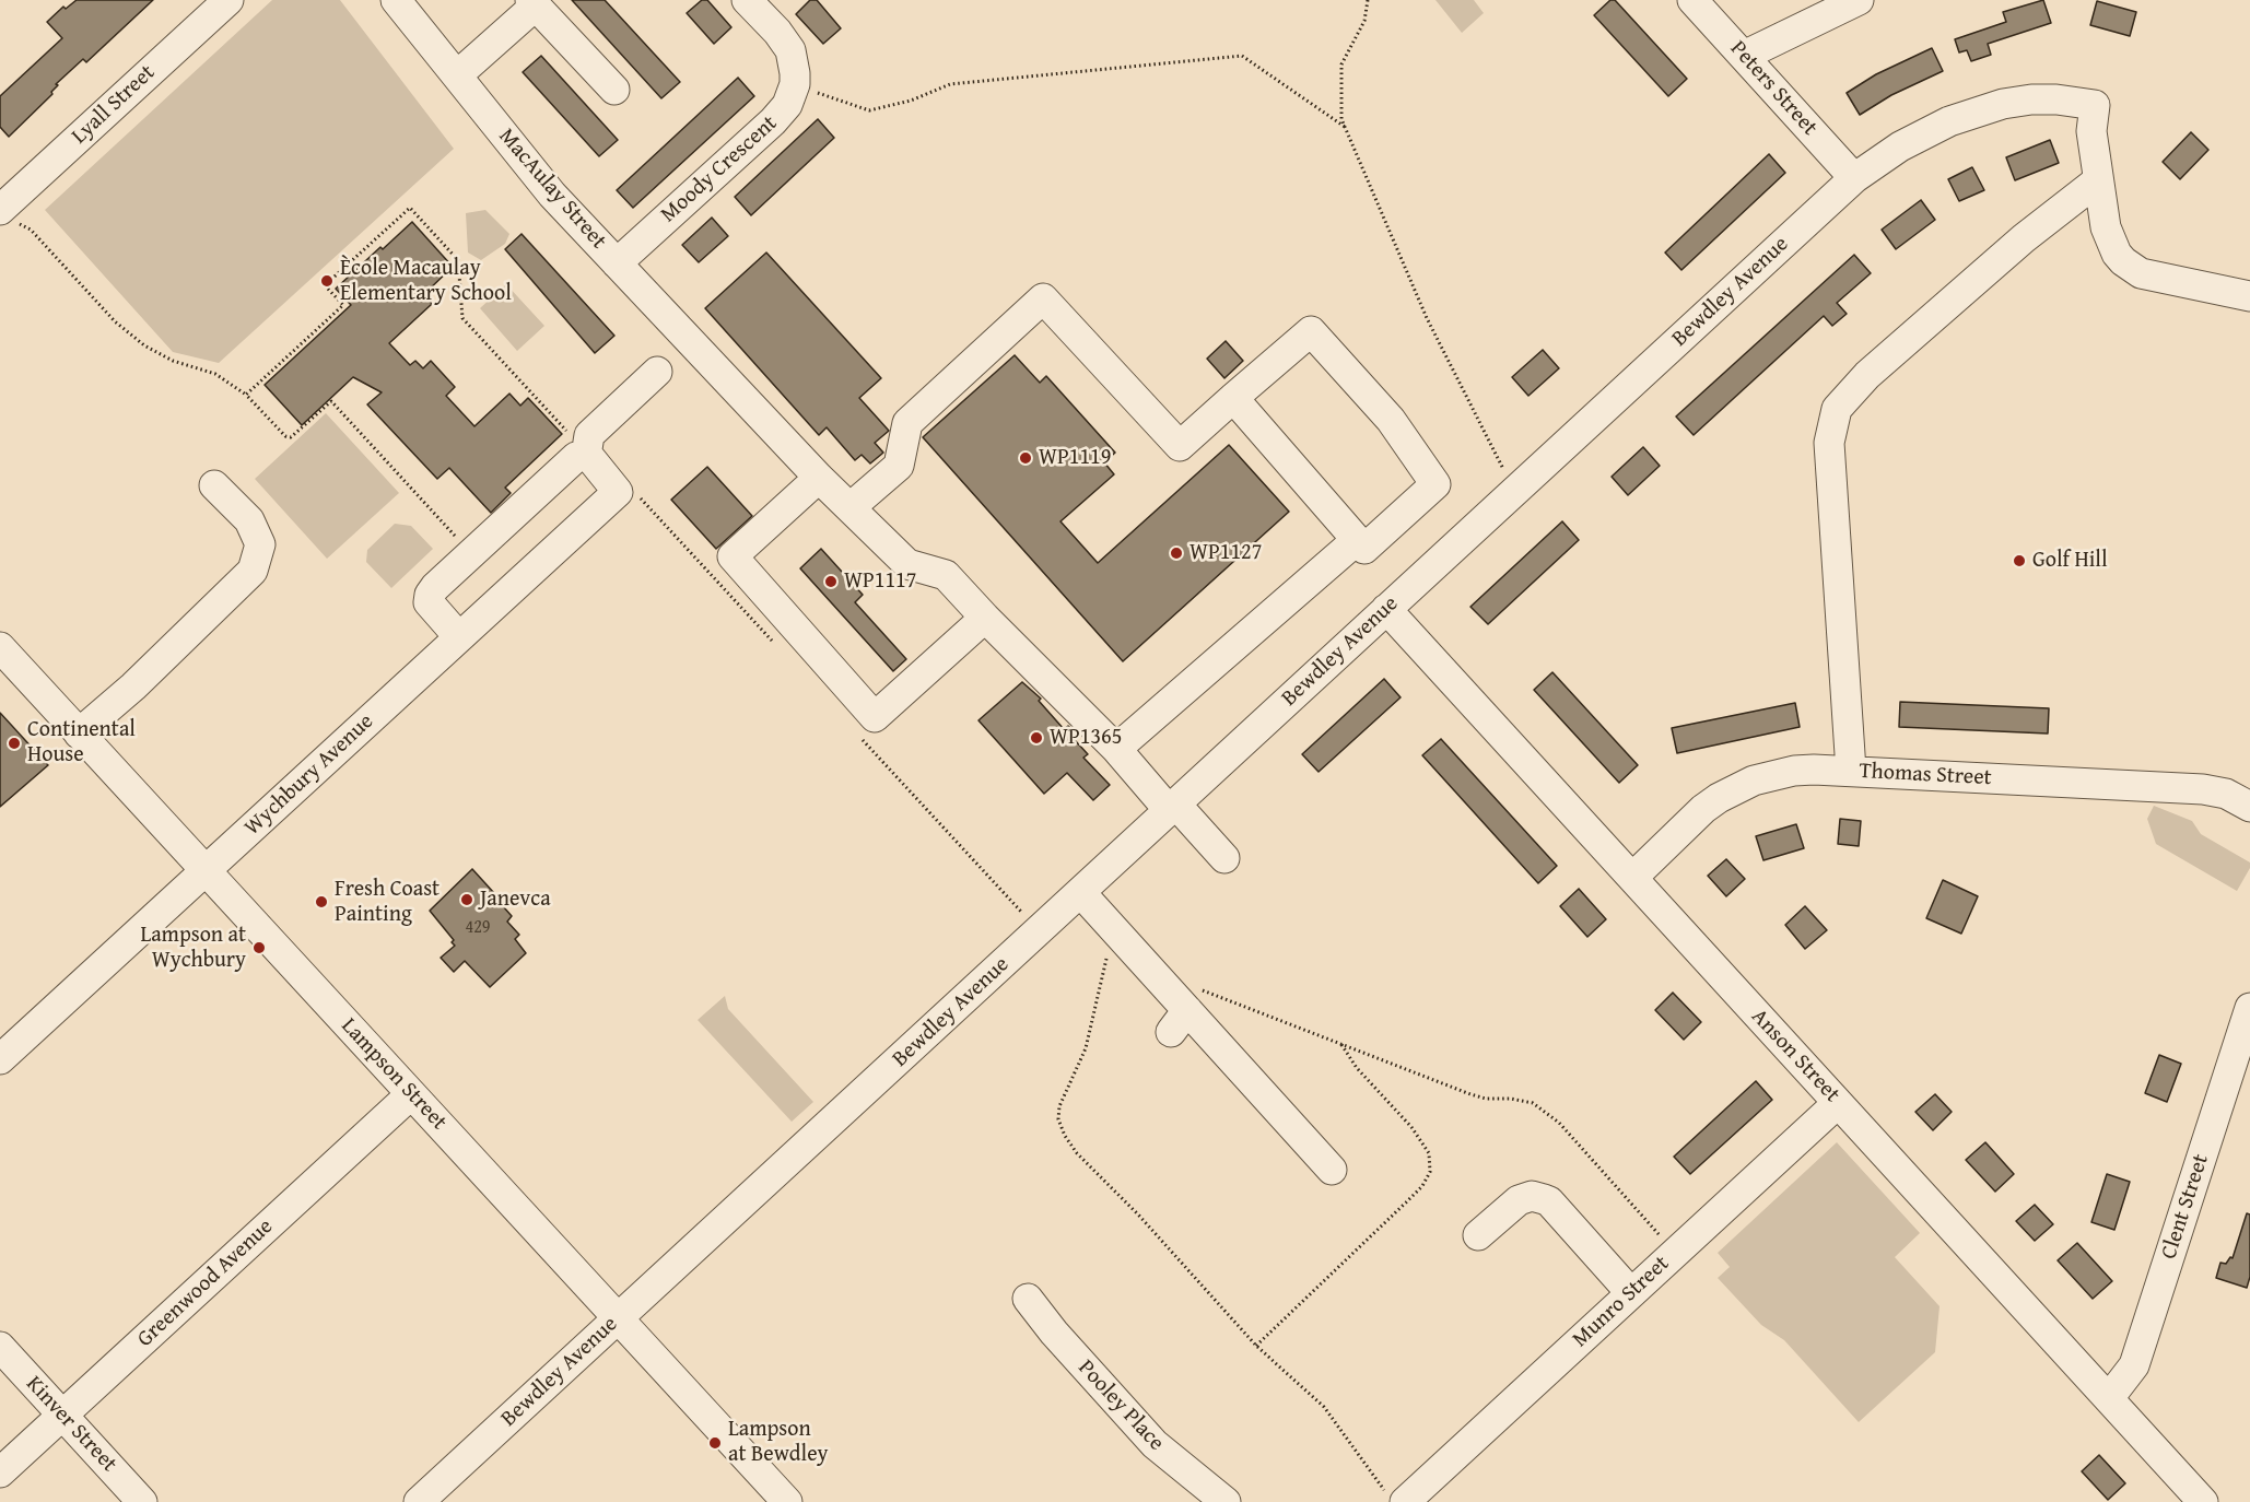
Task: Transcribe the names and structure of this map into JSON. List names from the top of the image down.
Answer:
{
  "streets": {
    "street": [
      "Peters Street",
      "Lyall Street",
      "Moody Crescent",
      "MacAulay Street",
      "Bewdley Avenue",
      "Wychbury Avenue",
      "Thomas Street",
      "Anson Street",
      "Lampson Street",
      "Clent Street",
      "Greenwood Avenue",
      "Munro Street",
      "Pooley Place",
      "Kinver Street"
    ]
  },
  "crossings": [
    ["Peters Street", "Bewdley Avenue"],
    ["Moody Crescent", "MacAulay Street"],
    ["MacAulay Street", "Bewdley Avenue"],
    ["Bewdley Avenue", "Anson Street"],
    ["Bewdley Avenue", "Lampson Street"],
    ["Wychbury Avenue", "Lampson Street"],
    ["Thomas Street", "Anson Street"],
    ["Anson Street", "Clent Street"],
    ["Anson Street", "Munro Street"],
    ["Lampson Street", "Greenwood Avenue"],
    ["Greenwood Avenue", "Kinver Street"]
  ],
  "places": [
    "Ècole Macaulay Elementary School",
    "WP1119",
    "WP1127",
    "Golf Hill",
    "WP1117",
    "WP1365",
    "Continental House",
    "Janevca",
    "Fresh Coast Painting",
    "Lampson at Wychbury",
    "Lampson at Bewdley"
  ],
  "house_numbers": ["429"]
}
